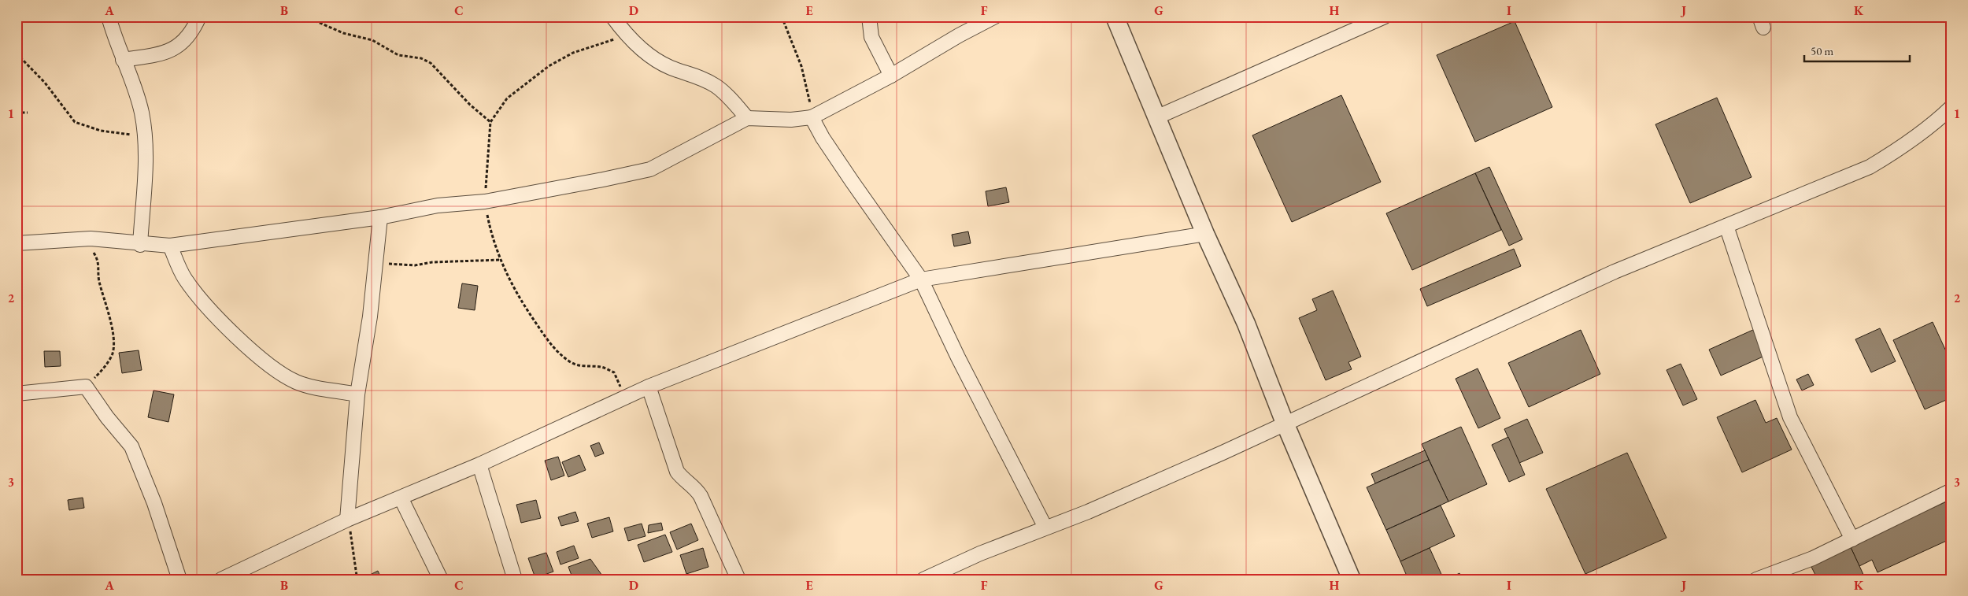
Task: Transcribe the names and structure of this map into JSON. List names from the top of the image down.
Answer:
{
  "scale_bar": "50 m",
  "grid": {
    "columns": [
      "A",
      "B",
      "C",
      "D",
      "E",
      "F",
      "G",
      "H",
      "I",
      "J",
      "K"
    ],
    "rows": ["1", "2", "3"]
  }
}
